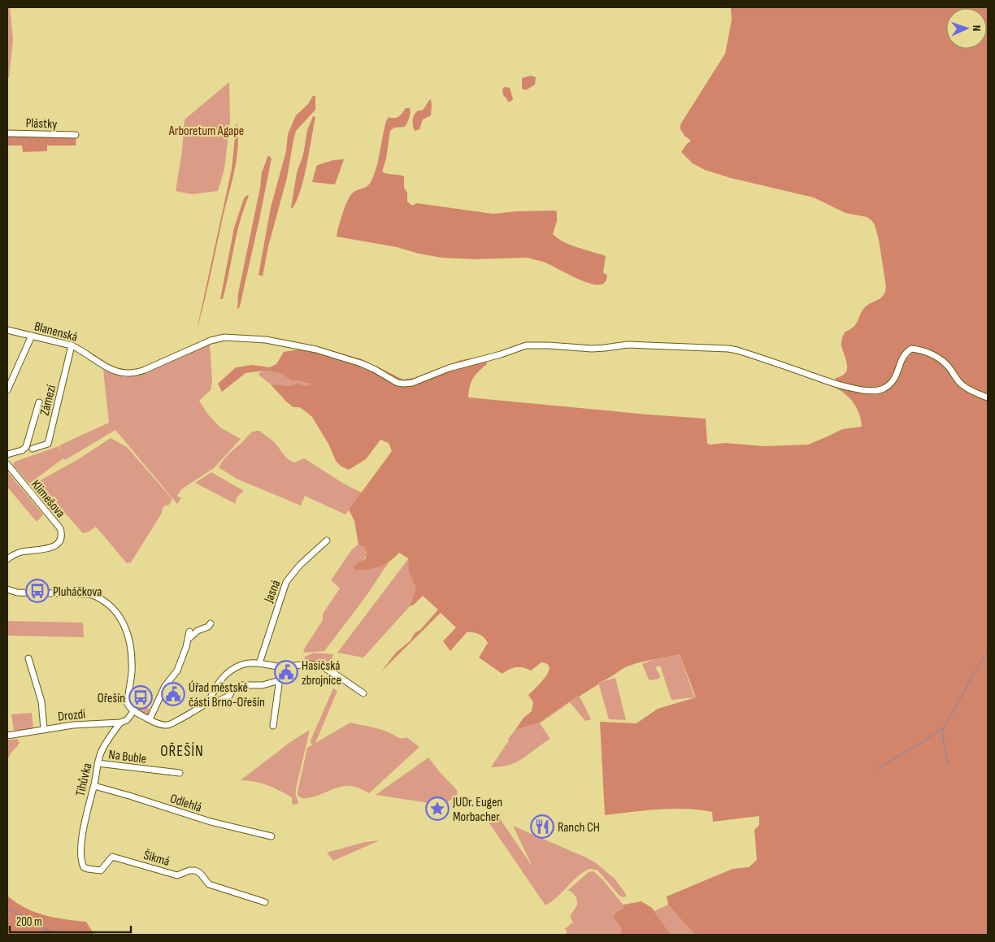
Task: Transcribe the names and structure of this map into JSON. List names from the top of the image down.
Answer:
{
  "streets": {
    "street": [
      "Plástky",
      "Blanenská",
      "Zámezí",
      "Klimešova",
      "Jasná",
      "Drozdí",
      "Na Buble",
      "Tihůvka",
      "Odlehlá",
      "Šikmá"
    ]
  },
  "crossings": [
    ["Blanenská", "Zámezí"],
    ["Drozdí", "Tihůvka"],
    ["Na Buble", "Tihůvka"],
    ["Tihůvka", "Odlehlá"],
    ["Tihůvka", "Šikmá"]
  ],
  "districts": ["OŘEŠÍN"],
  "parks": ["Arboretum Agape"],
  "places": {
    "bus stop": ["Pluháčkova", "Ořešín"],
    "public building": ["Hasičská zbrojnice", "Úřad městské části Brno-Ořešín"],
    "place": ["JUDr. Eugen Morbacher"],
    "restaurant": ["Ranch CH"]
  },
  "scale_bar": "200 m",
  "north": "right"
}
